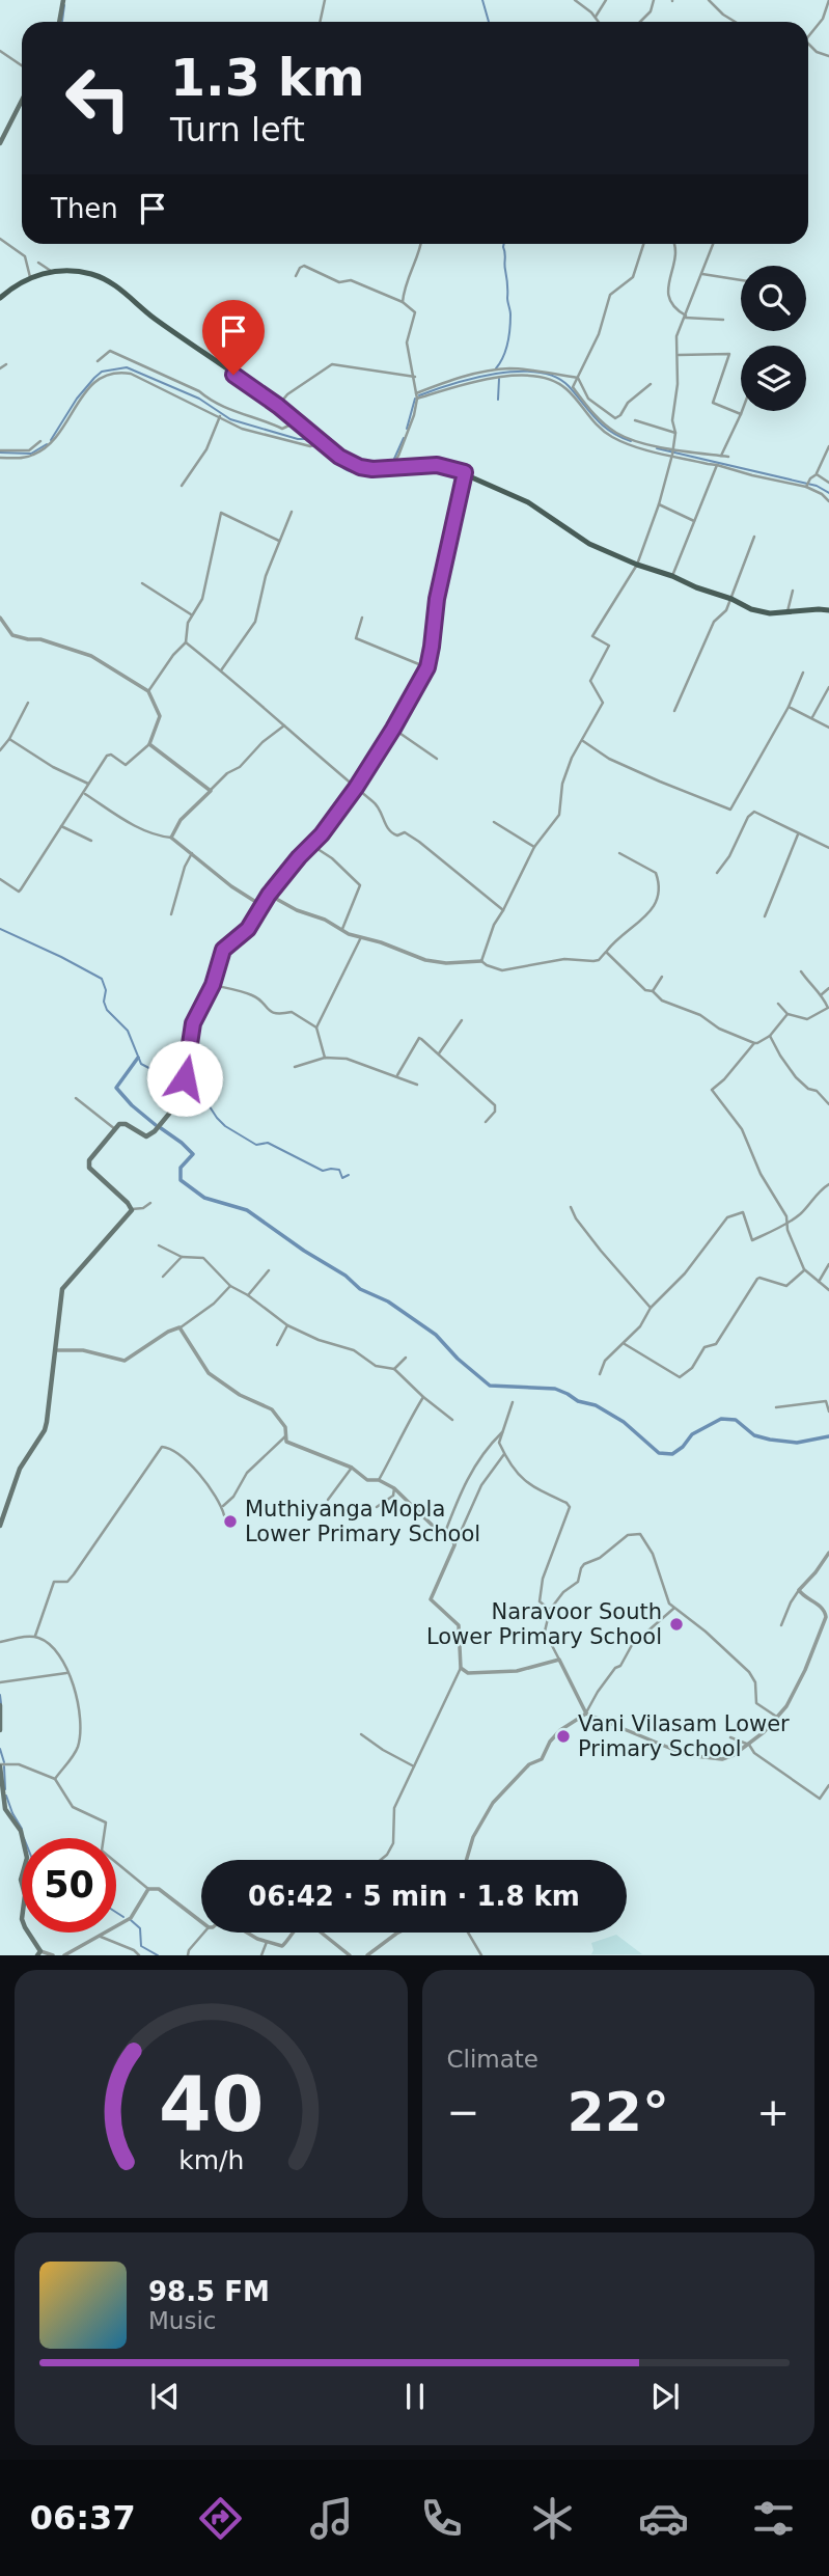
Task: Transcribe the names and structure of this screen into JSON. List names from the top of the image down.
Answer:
{
  "places": ["Muthiyanga Mopla Lower Primary School", "Naravoor South Lower Primary School", "Vani Vilasam Lower Primary School"],
  "page": {
    "turn": ["1.3 km", "Turn left"],
    "then": "Then",
    "limit": "50",
    "trip": "06:42 · 5 min · 1.8 km",
    "tile": "Climate",
    "heat": ["−", "22°", "+"],
    "song": ["98.5 FM", "Music"],
    "tabs": "06:37",
    "gauge": ["40", "km/h"]
  }
}
